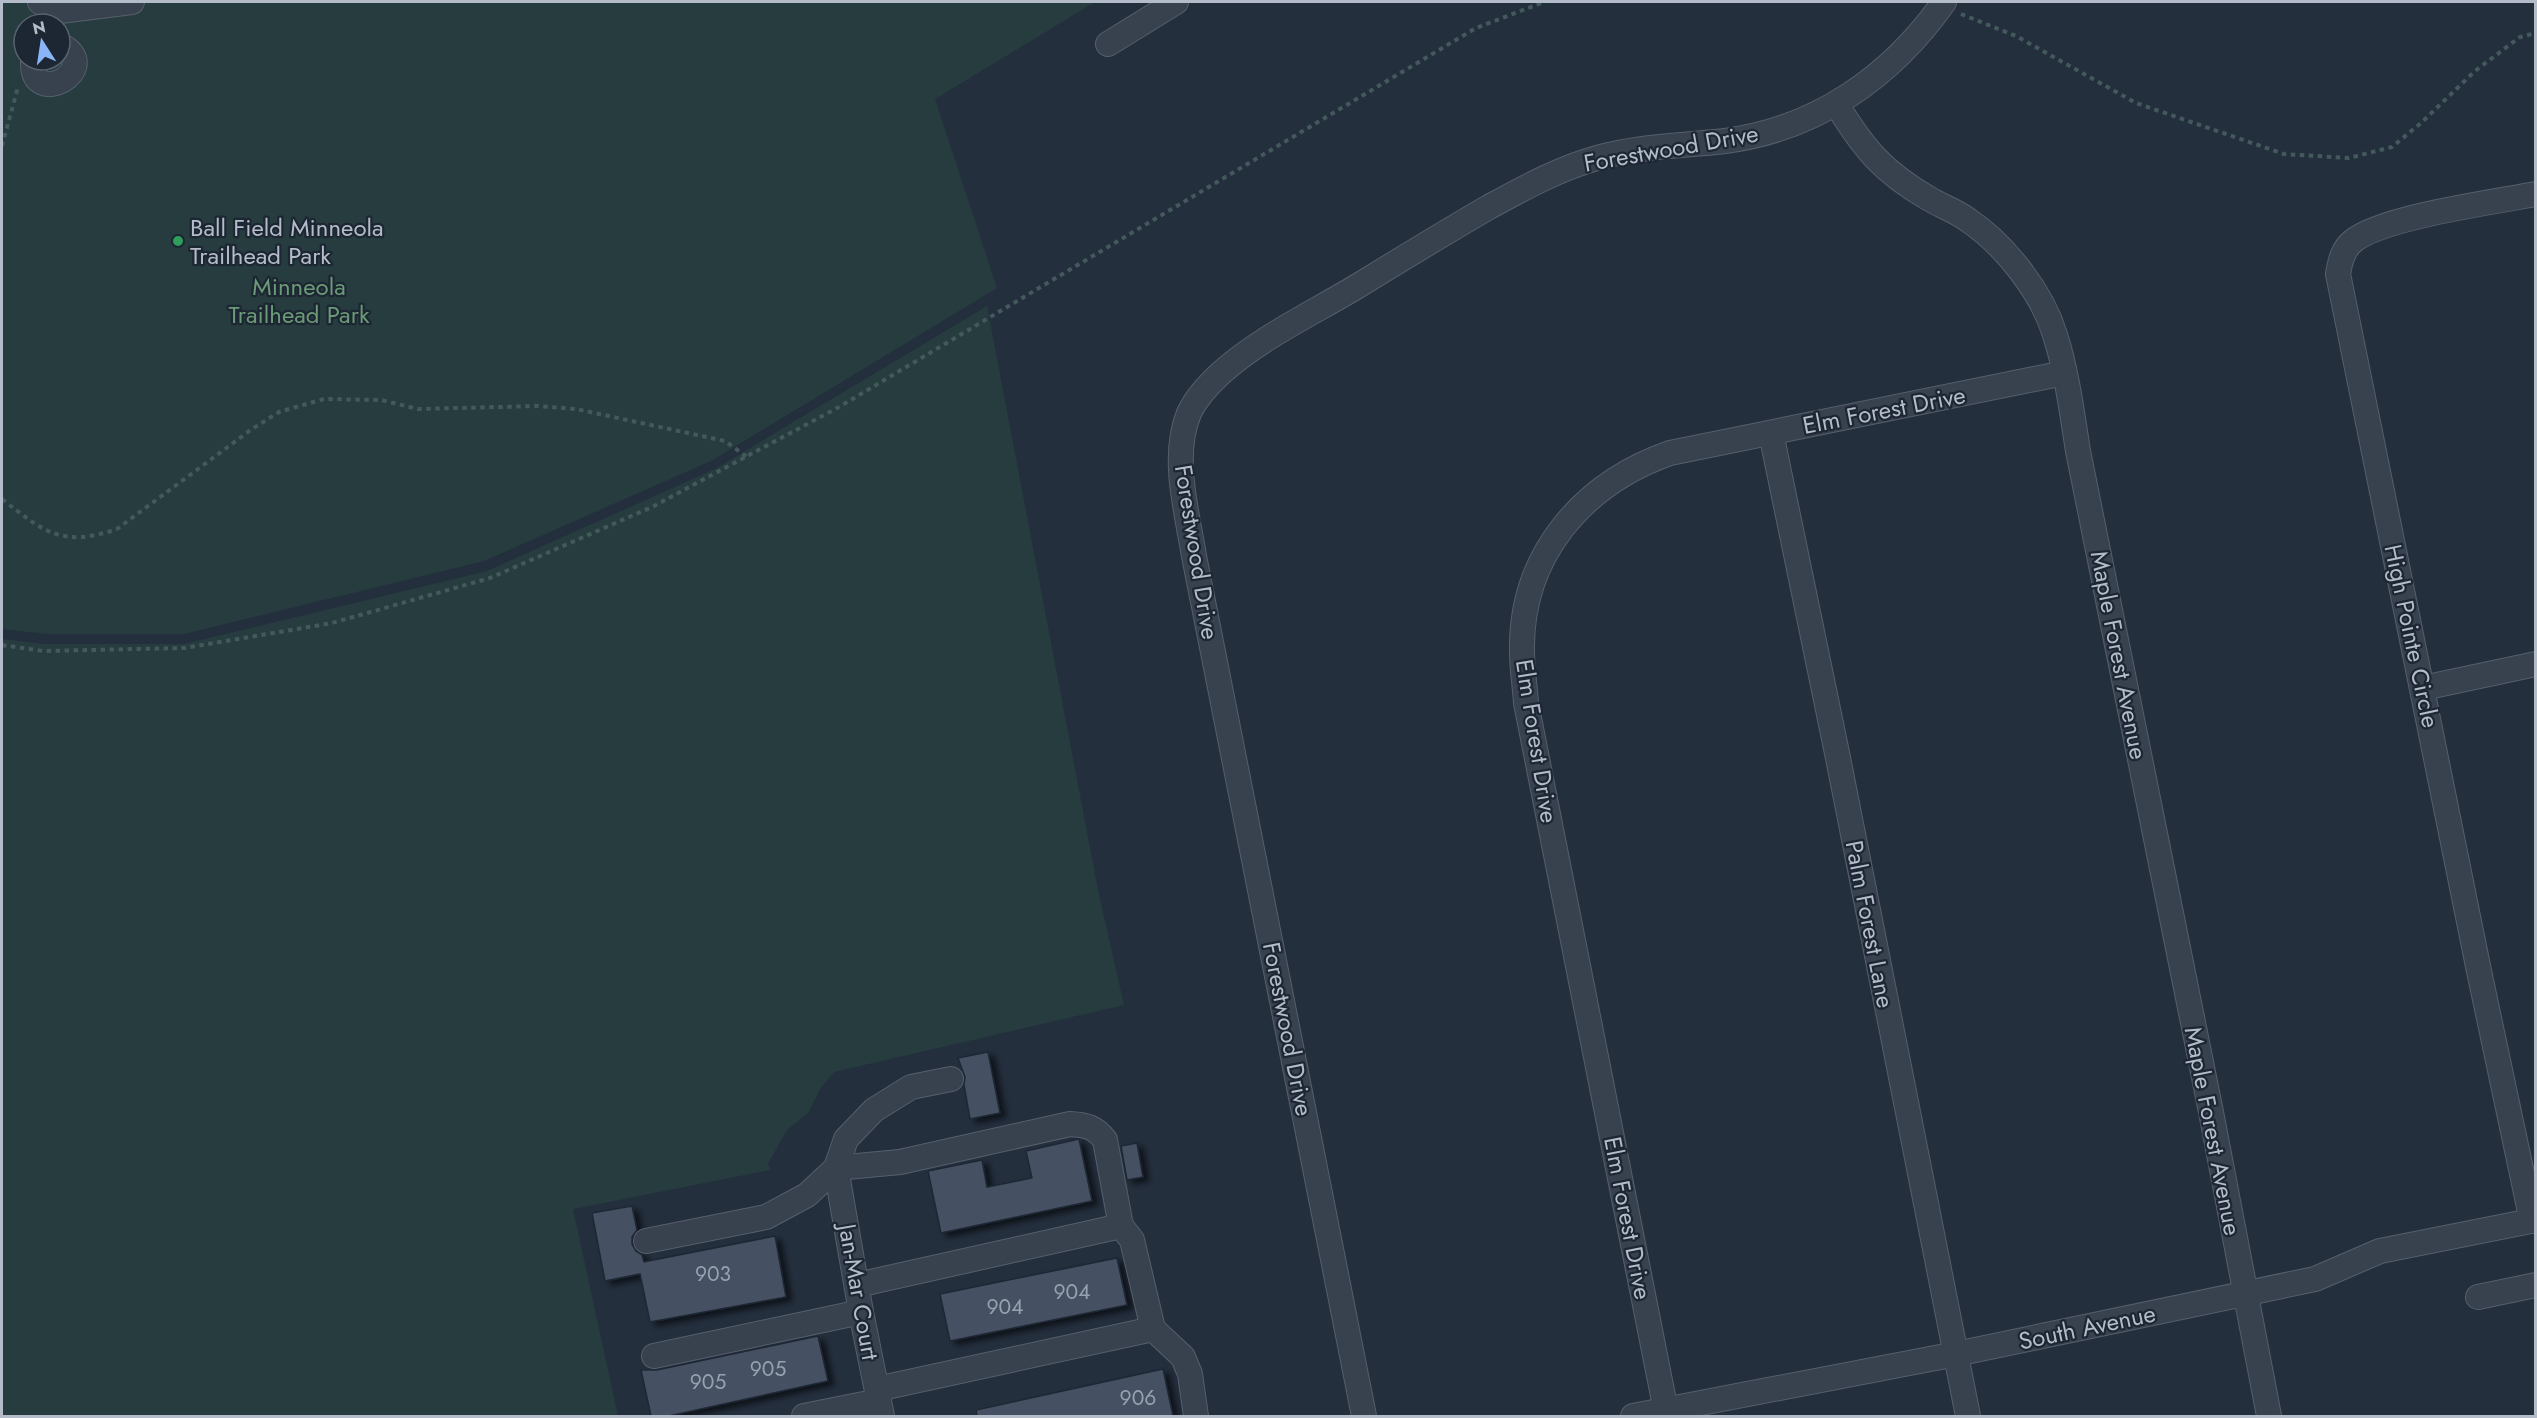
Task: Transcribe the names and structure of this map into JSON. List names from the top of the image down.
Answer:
{
  "streets": {
    "street": [
      "Forestwood Drive",
      "Elm Forest Drive",
      "High Pointe Circle",
      "Maple Forest Avenue",
      "Palm Forest Lane",
      "Jan-Mar Court",
      "South Avenue"
    ]
  },
  "crossings": [
    ["Forestwood Drive", "Maple Forest Avenue"],
    ["Elm Forest Drive", "Maple Forest Avenue"],
    ["Elm Forest Drive", "Palm Forest Lane"],
    ["Elm Forest Drive", "South Avenue"],
    ["High Pointe Circle", "South Avenue"],
    ["Maple Forest Avenue", "South Avenue"],
    ["Palm Forest Lane", "South Avenue"]
  ],
  "parks": ["Minneola Trailhead Park"],
  "places": ["Ball Field Minneola Trailhead Park"],
  "house_numbers": [
    "903",
    "904",
    "904",
    "905",
    "905",
    "906"
  ],
  "north": "top"
}
